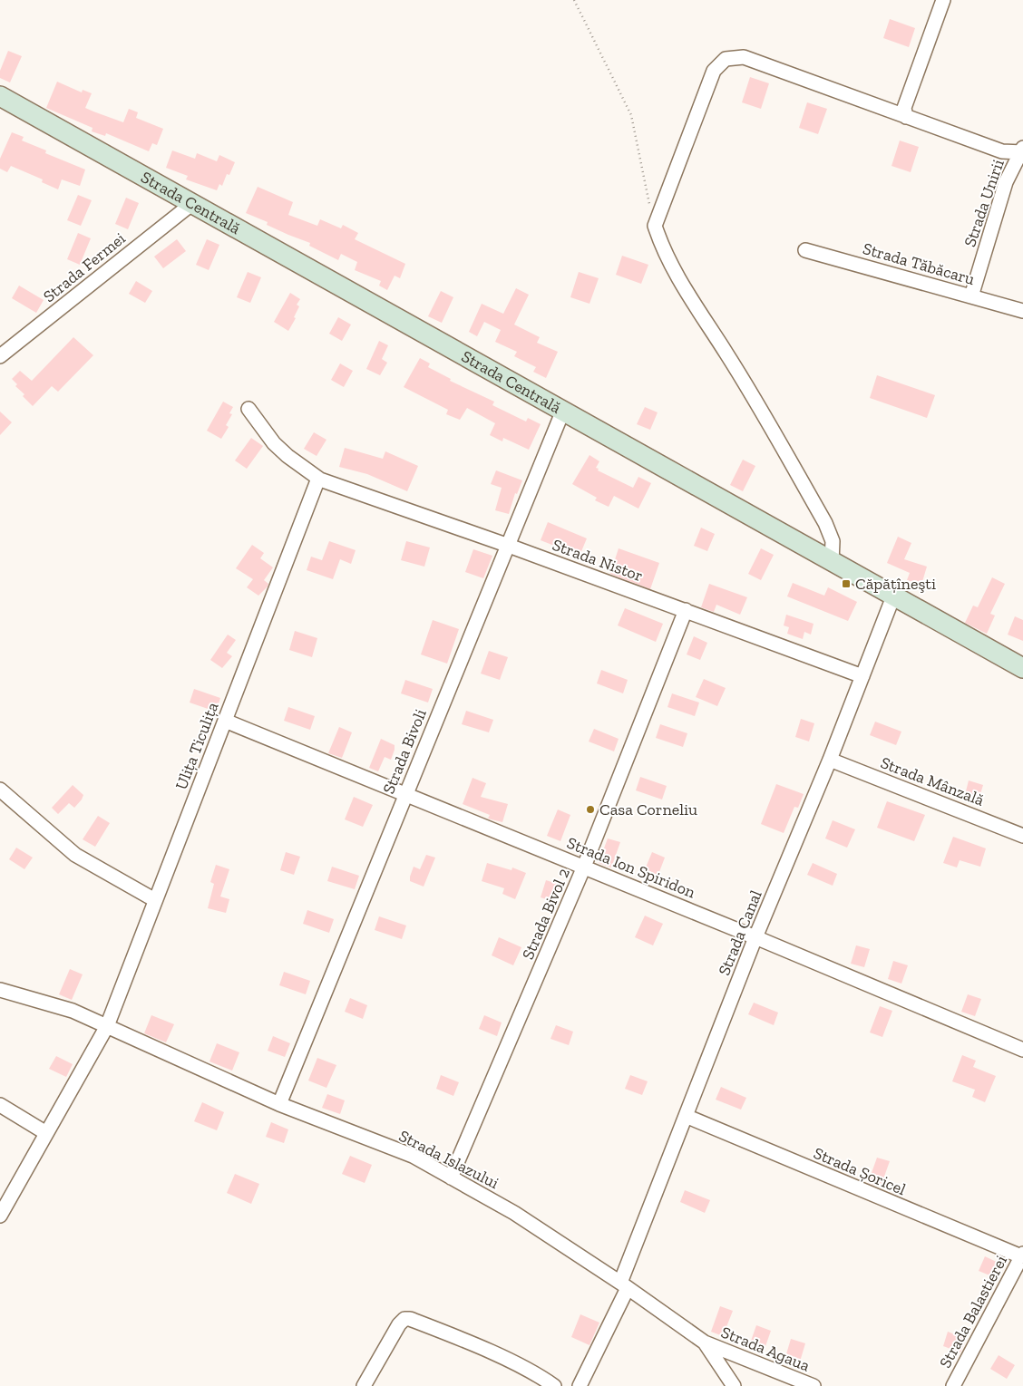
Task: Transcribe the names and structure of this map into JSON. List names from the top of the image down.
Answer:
{
  "streets": {
    "main road": ["Strada Centrală"],
    "street": [
      "Strada Unirii",
      "Strada Tăbăcaru",
      "Strada Fermei",
      "Strada Nistor",
      "Ulița Ticulița",
      "Strada Bivoli",
      "Strada Mânzală",
      "Strada Ion Spiridon",
      "Strada Bivol 2",
      "Strada Canal",
      "Strada Islazului",
      "Strada Șoricel",
      "Strada Balastierei",
      "Strada Agaua"
    ]
  },
  "crossings": [
    ["Strada Unirii", "Strada Tăbăcaru"],
    ["Strada Centrală", "Strada Fermei"],
    ["Strada Centrală", "Strada Bivoli"],
    ["Strada Centrală", "Strada Canal"],
    ["Strada Nistor", "Ulița Ticulița"],
    ["Strada Nistor", "Strada Bivoli"],
    ["Strada Nistor", "Strada Bivol 2"],
    ["Strada Nistor", "Strada Canal"],
    ["Ulița Ticulița", "Strada Ion Spiridon"],
    ["Ulița Ticulița", "Strada Islazului"],
    ["Strada Bivoli", "Strada Ion Spiridon"],
    ["Strada Bivoli", "Strada Islazului"],
    ["Strada Mânzală", "Strada Canal"],
    ["Strada Ion Spiridon", "Strada Bivol 2"],
    ["Strada Ion Spiridon", "Strada Canal"],
    ["Strada Bivol 2", "Strada Islazului"],
    ["Strada Canal", "Strada Islazului"],
    ["Strada Canal", "Strada Șoricel"],
    ["Strada Islazului", "Strada Agaua"],
    ["Strada Șoricel", "Strada Balastierei"]
  ],
  "places": {
    "transit": ["Căpăţîneşti"],
    "other": ["Casa Corneliu"]
  }
}
